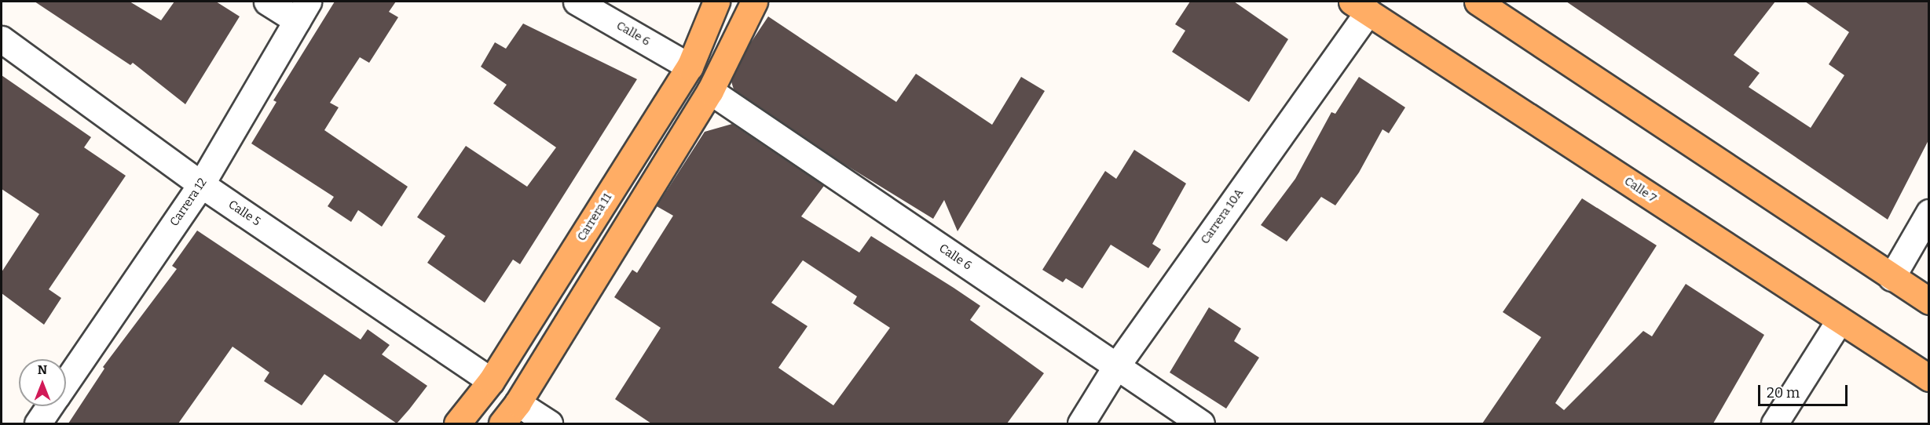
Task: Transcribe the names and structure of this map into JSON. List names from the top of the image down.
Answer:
{
  "streets": {
    "main road": ["Calle 7", "Carrera 11"],
    "street": [
      "Calle 6",
      "Carrera 12",
      "Calle 5",
      "Carrera 10A"
    ]
  },
  "crossings": [
    ["Calle 6", "Carrera 10A"],
    ["Calle 6", "Carrera 11"],
    ["Calle 7", "Carrera 10A"],
    ["Carrera 12", "Calle 5"],
    ["Calle 5", "Carrera 11"]
  ],
  "scale_bar": "20 m",
  "north": "top"
}
